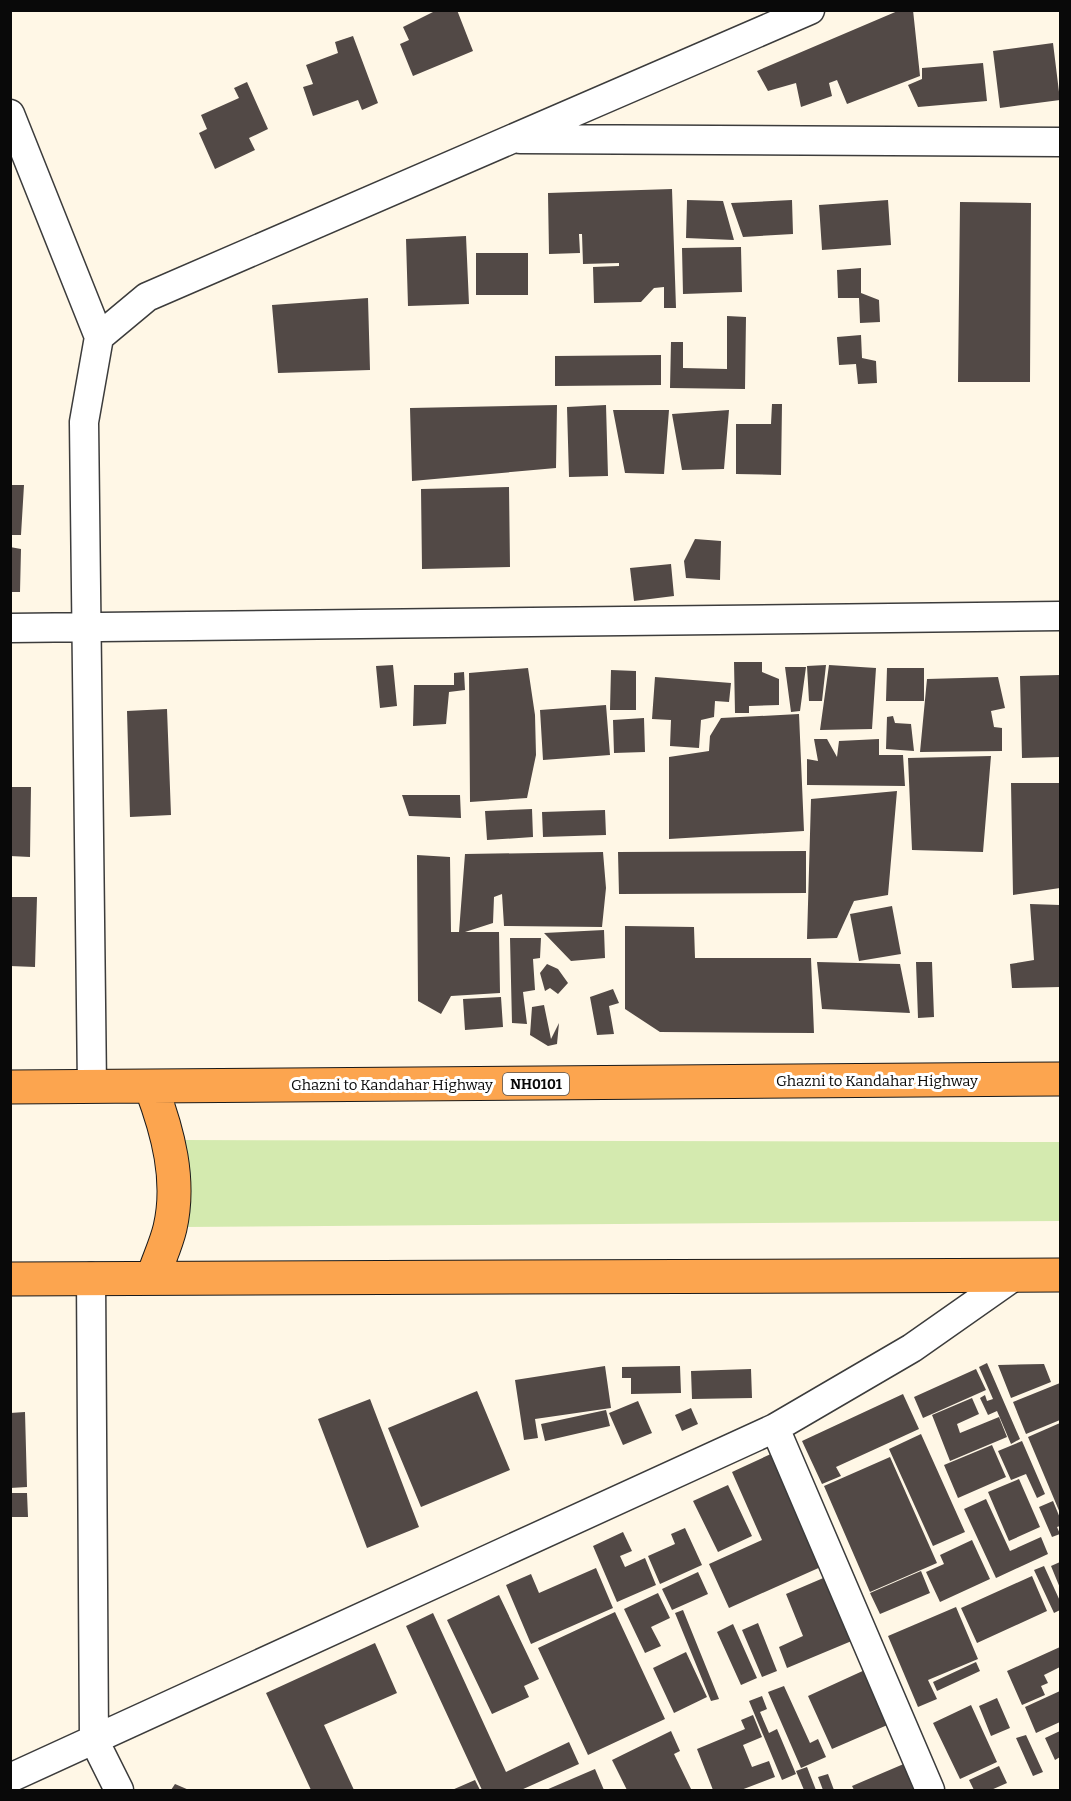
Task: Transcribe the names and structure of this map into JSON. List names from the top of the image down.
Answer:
{
  "streets": {
    "highway": ["Ghazni to Kandahar Highway", "NH0101"]
  }
}
